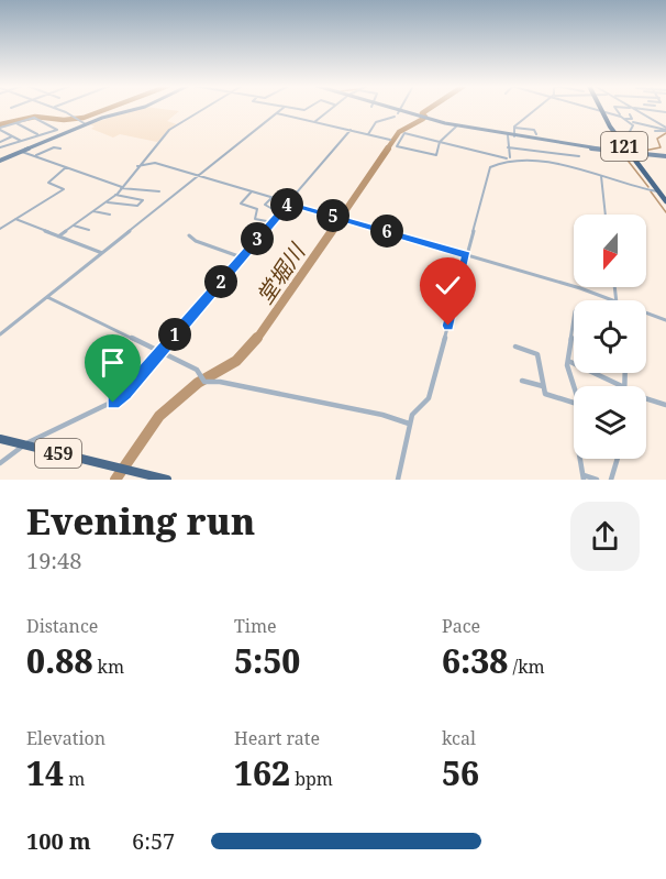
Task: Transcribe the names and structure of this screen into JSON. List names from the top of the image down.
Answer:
{
  "streets": {
    "highway": ["121", "459"]
  },
  "water": ["堂堀川"],
  "north": "bottom",
  "page": {
    "pins": [
      "4",
      "5",
      "6",
      "3",
      "2",
      "1"
    ],
    "heading": ["Evening run", "19:48"],
    "stats": [
      ["Distance", "0.88 km"],
      ["Time", "5:50"],
      ["Pace", "6:38 /km"],
      ["Elevation", "14 m"],
      ["Heart rate", "162 bpm"],
      ["kcal", "56"]
    ],
    "list": [
      {
        "name": "100 m",
        "note": "6:57"
      }
    ]
  }
}
